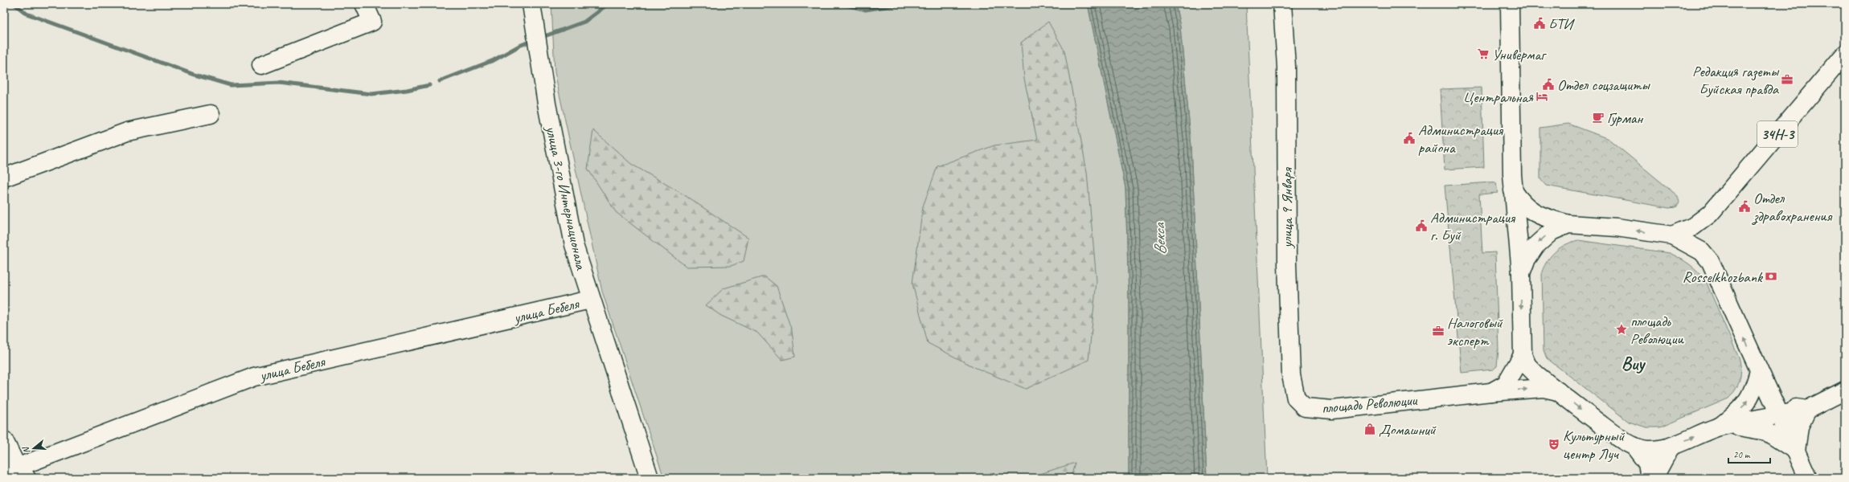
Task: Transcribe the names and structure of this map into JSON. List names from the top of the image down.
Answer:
{
  "streets": {
    "street": [
      "34Н-3",
      "улица 3-го Интернационала",
      "улица 9 Января",
      "улица Бебеля",
      "площадь Революции"
    ]
  },
  "crossings": [
    ["улица 3-го Интернационала", "улица Бебеля"],
    ["улица 9 Января", "площадь Революции"]
  ],
  "districts": ["Buy"],
  "water": ["Векса"],
  "places": {
    "public building": [
      "БТИ",
      "Отдел соцзащиты",
      "Администрация района",
      "Отдел здравохранения",
      "Администрация г. Буй"
    ],
    "supermarket": ["Универмаг"],
    "office": ["Редакция газеты Буйская правда", "Налоговый эксперт"],
    "hotel": ["Центральная"],
    "cafe": ["Гурман"],
    "bank": ["Rosselkhozbank"],
    "place": ["площадь Революции"],
    "shop": ["Домашний"],
    "theatre": ["Культурный центр Луч"]
  },
  "scale_bar": "20 m",
  "north": "left"
}
